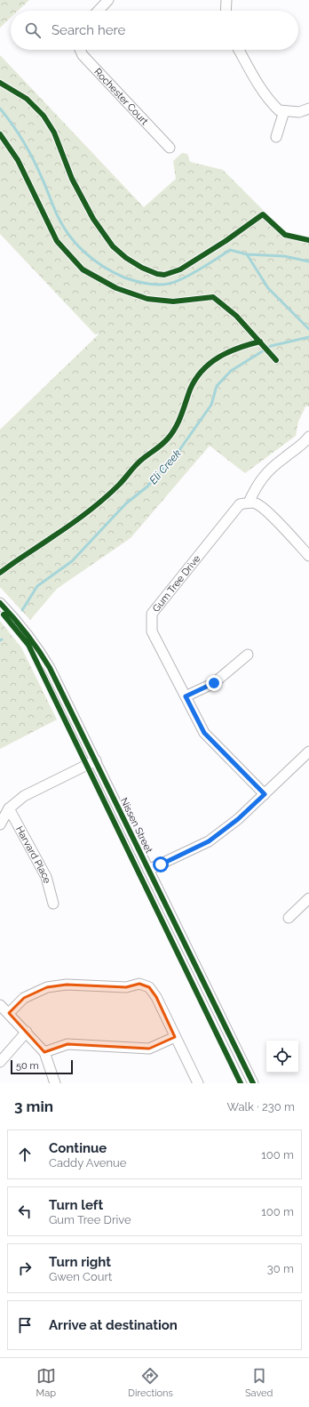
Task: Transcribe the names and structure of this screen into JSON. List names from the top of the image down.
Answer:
{
  "streets": {
    "street": [
      "Rochester Court",
      "Gum Tree Drive",
      "Nissen Street",
      "Harvard Place"
    ]
  },
  "water": ["Eli Creek"],
  "scale_bar": "50 m",
  "page": {
    "search": "Search here",
    "scale": "50 m",
    "heading": ["3 min", "Walk · 230 m"],
    "list": [
      ["Continue", "Caddy Avenue", "100 m"],
      ["Turn left", "Gum Tree Drive", "100 m"],
      ["Turn right", "Gwen Court", "30 m"],
      "Arrive at destination"
    ],
    "nav": ["Map", "Directions", "Saved"]
  }
}
